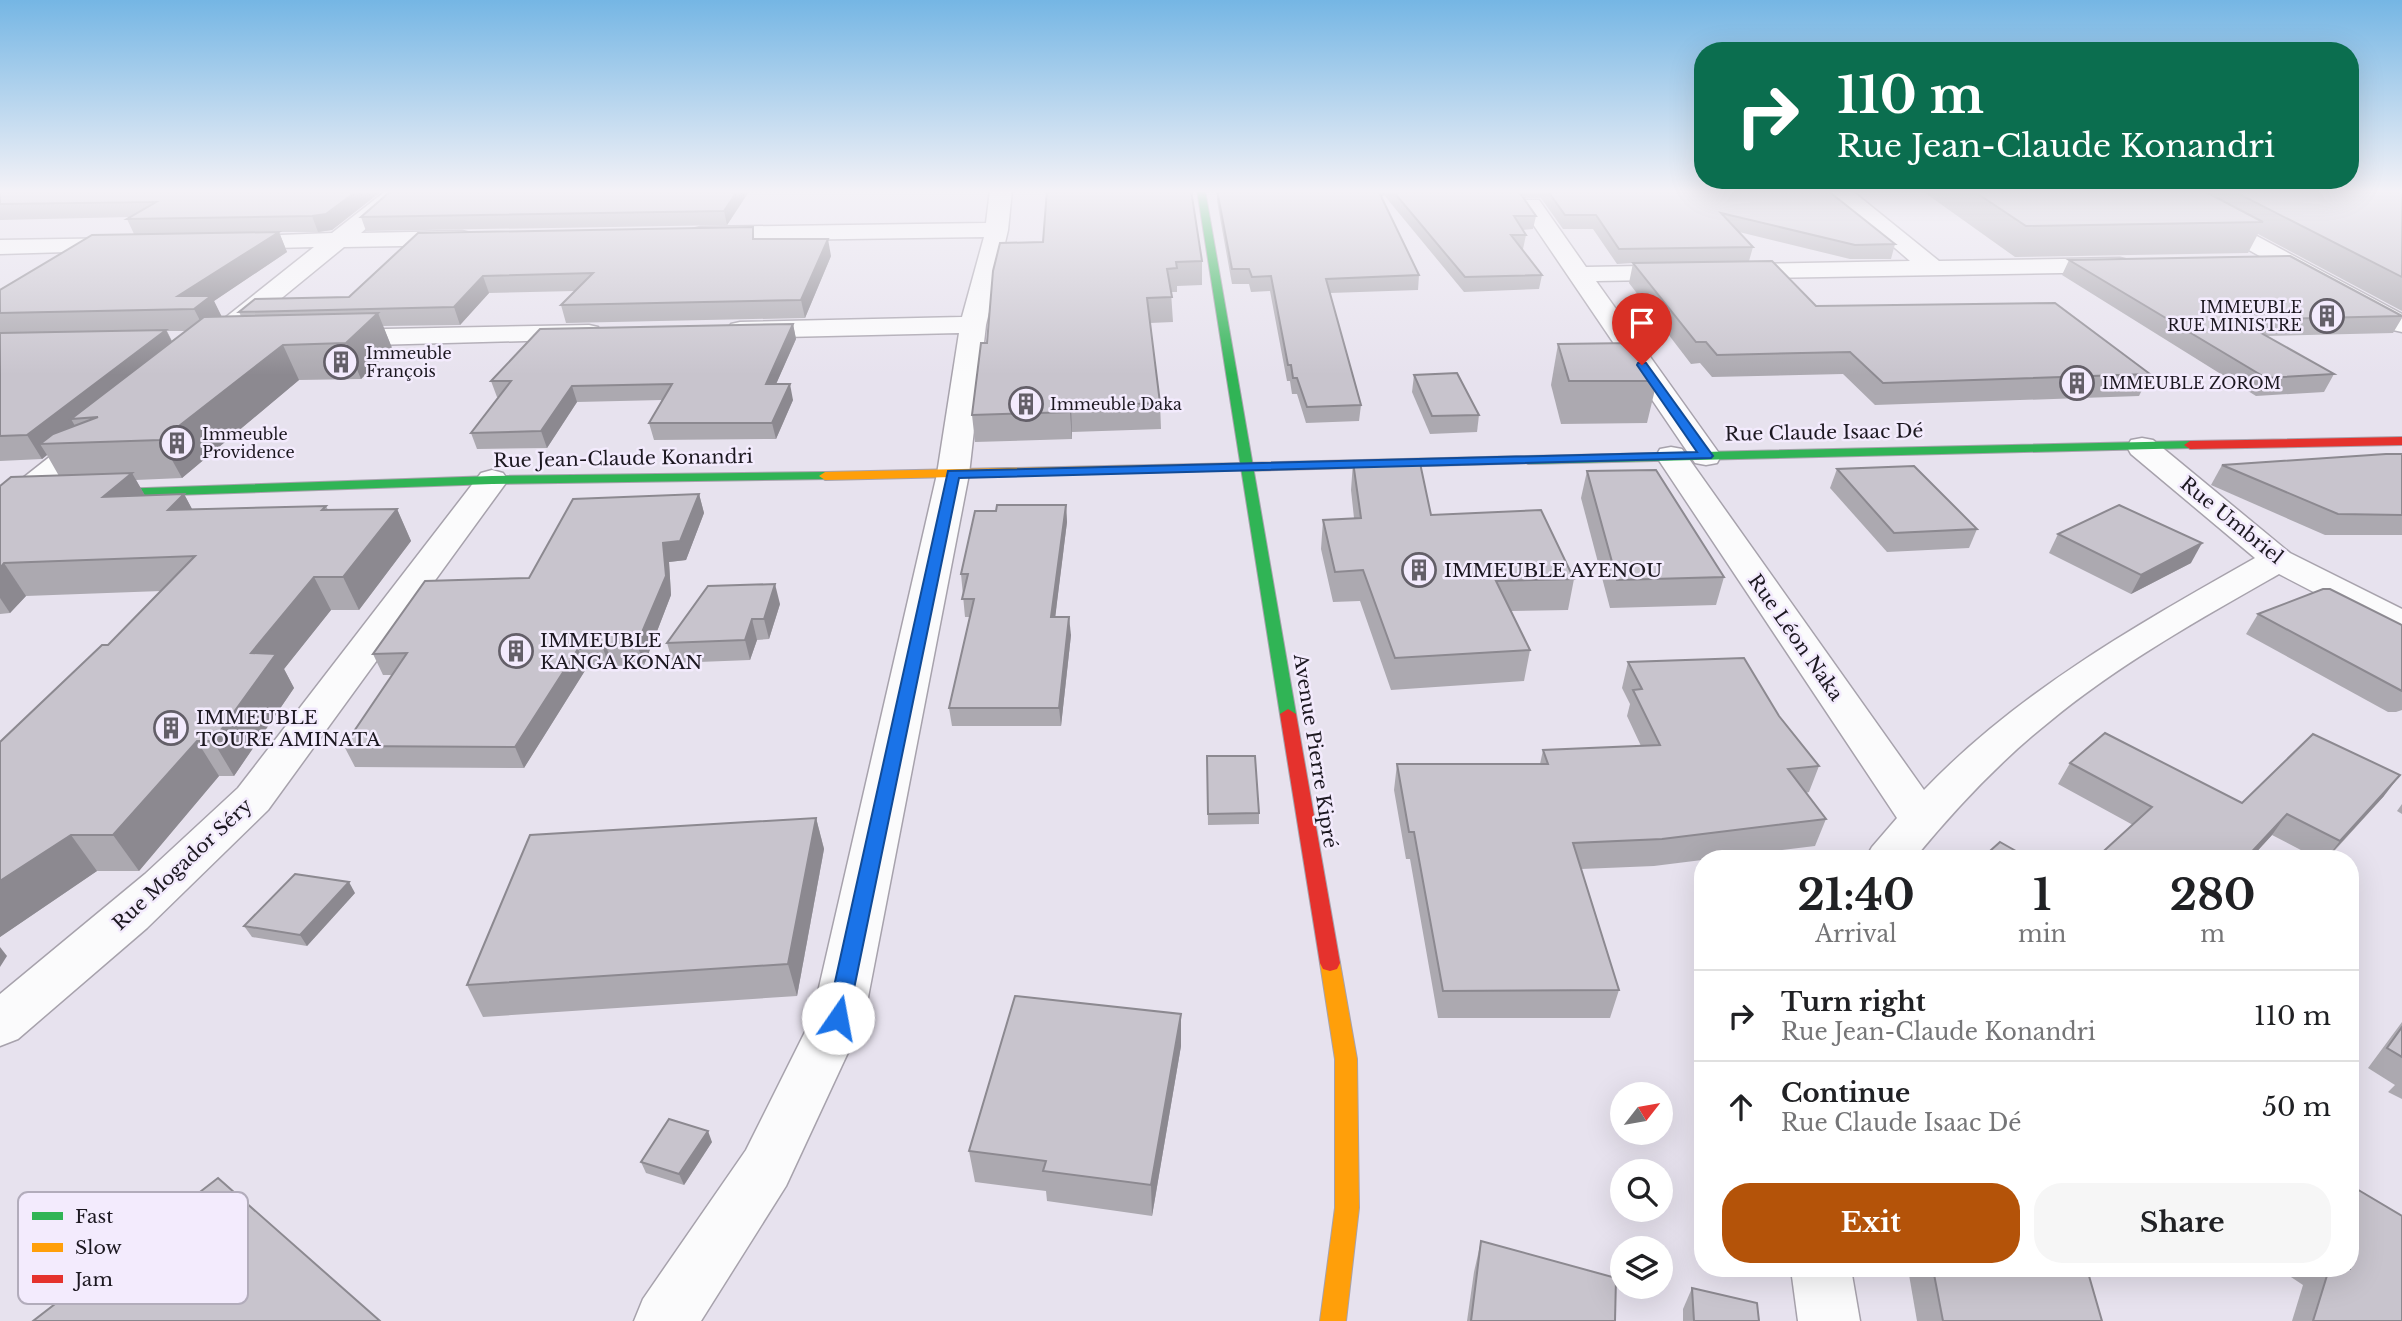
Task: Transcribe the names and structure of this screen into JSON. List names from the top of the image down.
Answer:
{
  "streets": {
    "street": [
      "Rue Claude Isaac Dé",
      "Rue Jean-Claude Konandri",
      "Rue Umbriel",
      "Rue Léon Naka",
      "Avenue Pierre Kipré",
      "Rue Mogador Séry"
    ]
  },
  "crossings": [
    ["Rue Claude Isaac Dé", "Rue Jean-Claude Konandri"],
    ["Rue Claude Isaac Dé", "Rue Umbriel"],
    ["Rue Claude Isaac Dé", "Rue Léon Naka"],
    ["Rue Claude Isaac Dé", "Avenue Pierre Kipré"],
    ["Rue Jean-Claude Konandri", "Avenue Pierre Kipré"],
    ["Rue Jean-Claude Konandri", "Rue Mogador Séry"]
  ],
  "places": {
    "building": [
      "IMMEUBLE RUE MINISTRE",
      "Immeuble François",
      "IMMEUBLE ZOROM",
      "Immeuble Daka",
      "Immeuble Providence",
      "IMMEUBLE AYENOU",
      "IMMEUBLE KANGA KONAN",
      "IMMEUBLE TOURE AMINATA"
    ]
  },
  "legend": ["Fast", "Slow", "Jam"],
  "north": "top right",
  "page": {
    "turn": ["110 m", "Rue Jean-Claude Konandri"],
    "eta": [
      "21:40",
      "Arrival",
      "1",
      "min",
      "280",
      "m"
    ],
    "list": [
      {
        "name": "Turn right",
        "note": "Rue Jean-Claude Konandri",
        "value": "110 m"
      },
      {
        "name": "Continue",
        "note": "Rue Claude Isaac Dé",
        "value": "50 m"
      }
    ],
    "buttons": ["Exit", "Share"]
  }
}
